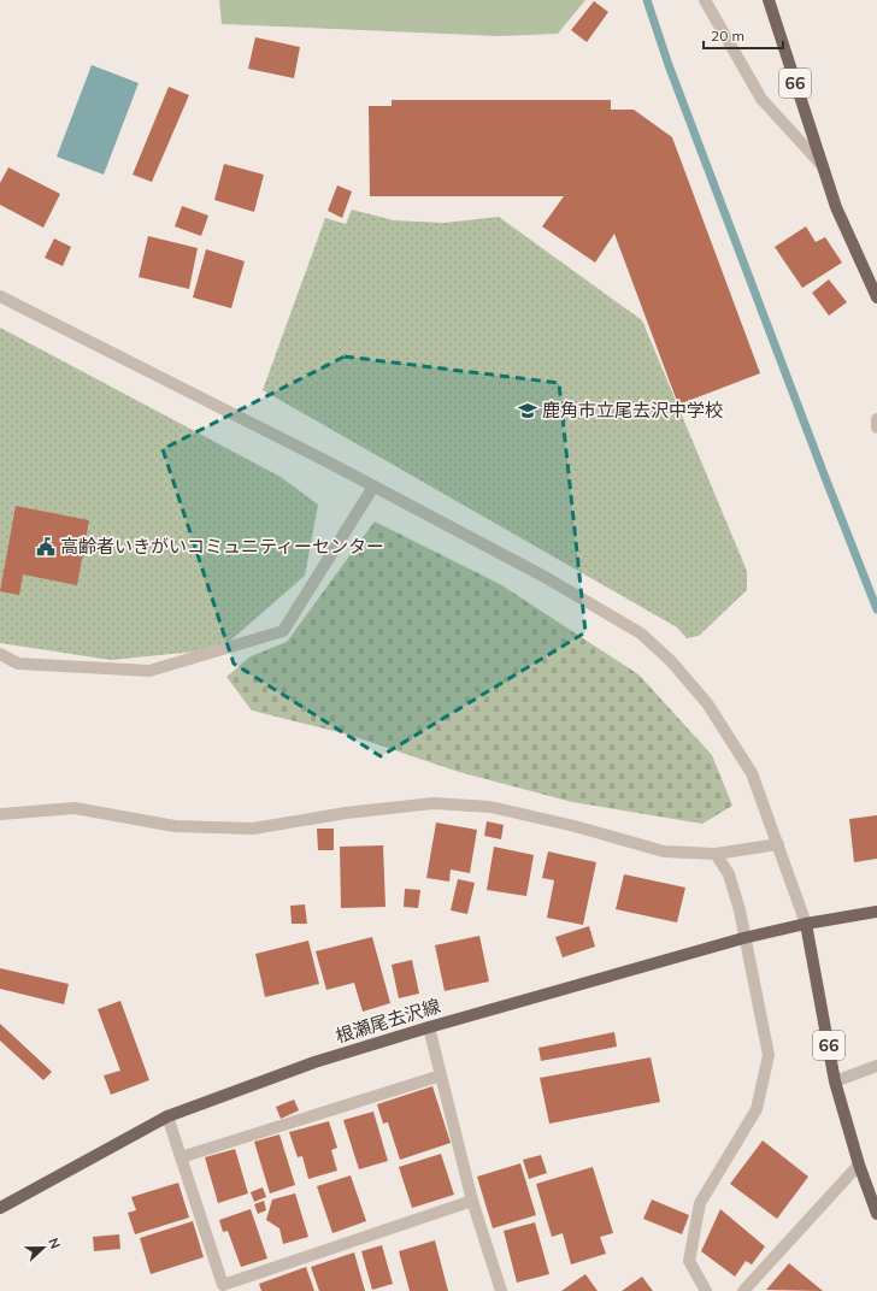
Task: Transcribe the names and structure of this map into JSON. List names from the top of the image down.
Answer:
{
  "streets": {
    "main road": ["66", "根瀬尾去沢線"]
  },
  "crossings": [
    ["66", "根瀬尾去沢線"]
  ],
  "places": {
    "school or university": ["鹿角市立尾去沢中学校"],
    "public building": ["高齢者いきがいコミュニティーセンター"]
  },
  "scale_bar": "20 m",
  "north": "right"
}
